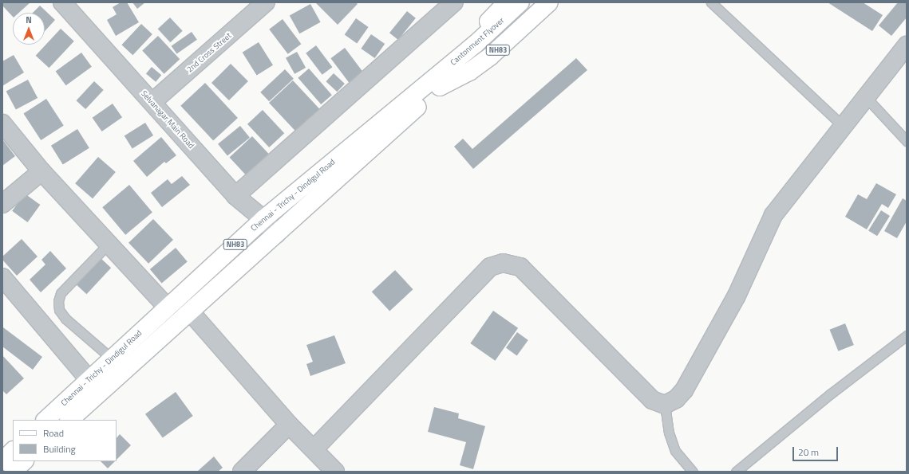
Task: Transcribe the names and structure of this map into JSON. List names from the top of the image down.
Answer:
{
  "streets": {
    "main road": ["Cantonment Flyover", "NH83", "Chennai - Trichy - Dindigul Road"],
    "street": ["2nd Cross Street", "Selvanagar Main Road"]
  },
  "crossings": [
    ["Cantonment Flyover", "NH83"],
    ["Cantonment Flyover", "Chennai - Trichy - Dindigul Road"],
    ["NH83", "Chennai - Trichy - Dindigul Road"],
    ["2nd Cross Street", "Selvanagar Main Road"],
    ["Selvanagar Main Road", "Chennai - Trichy - Dindigul Road"]
  ],
  "legend": ["Road", "Building"],
  "scale_bar": "20 m",
  "north": "top"
}
